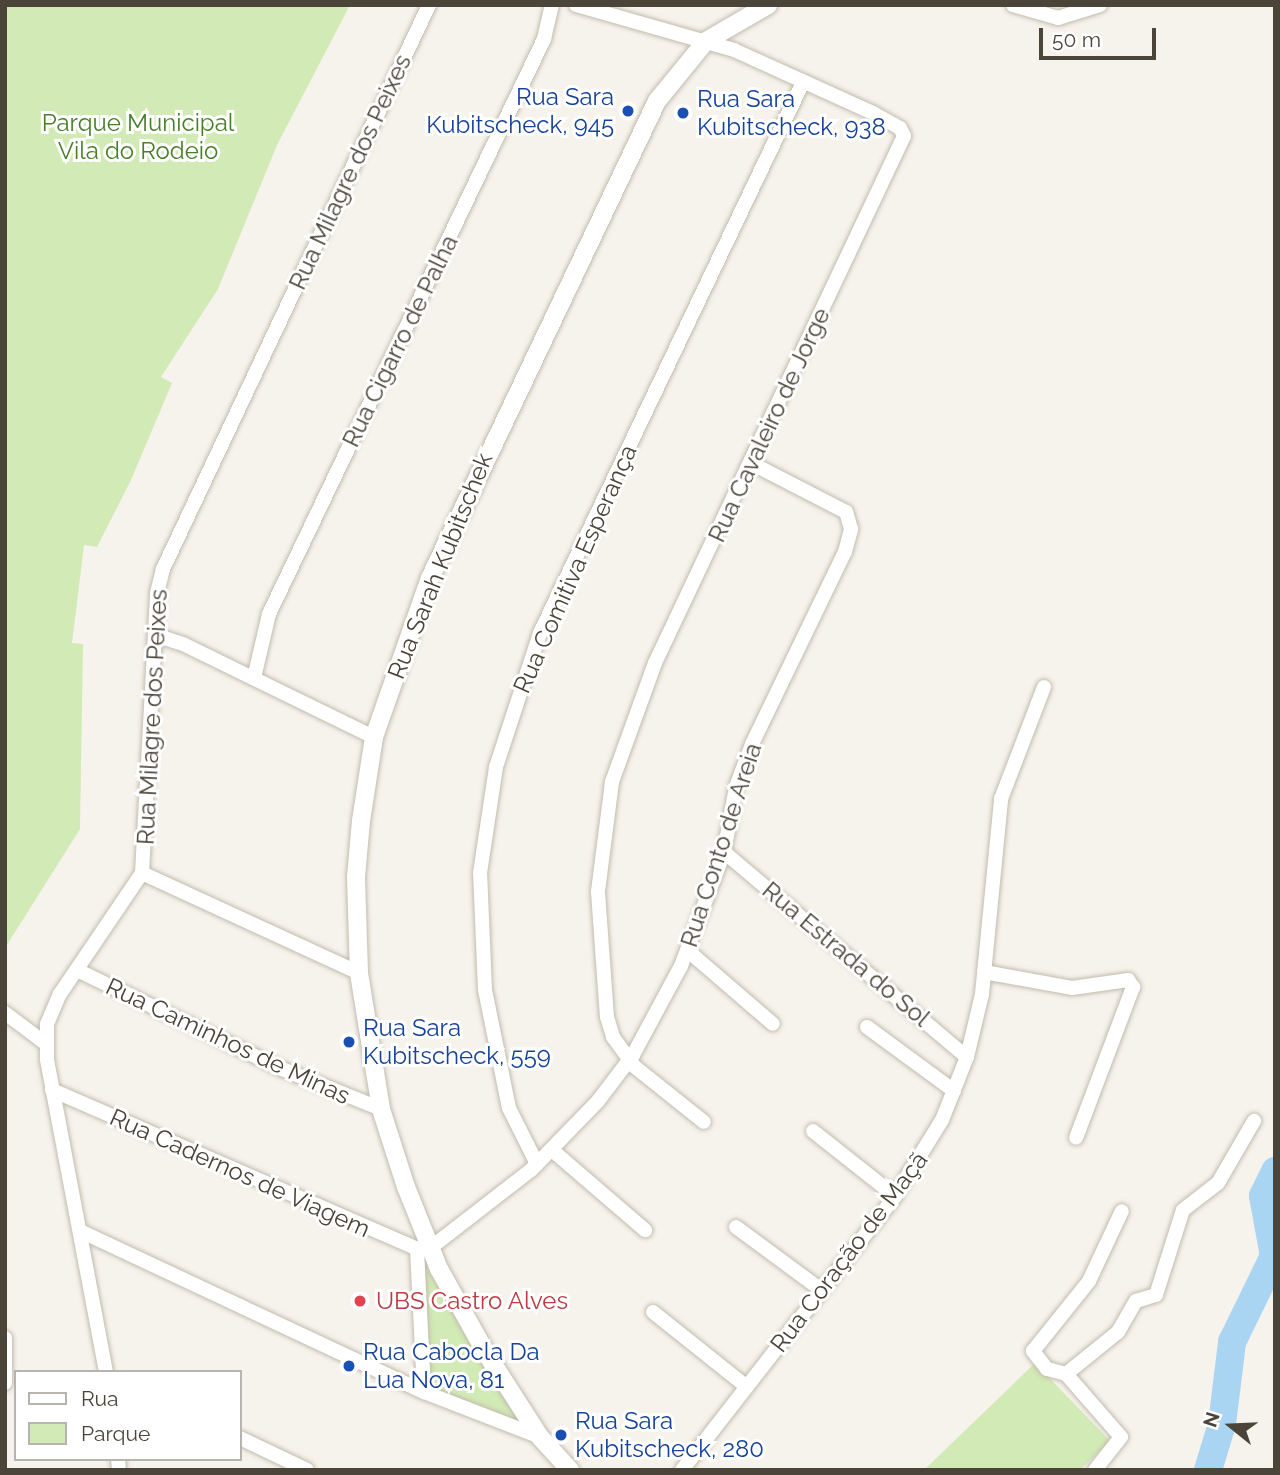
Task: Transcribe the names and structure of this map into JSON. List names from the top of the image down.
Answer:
{
  "streets": {
    "street": [
      "Rua Milagre dos Peixes",
      "Rua Cigarro de Palha",
      "Rua Cavaleiro de Jorge",
      "Rua Sarah Kubitschek",
      "Rua Comitiva Esperança",
      "Rua Conto de Areia",
      "Rua Estrada do Sol",
      "Rua Caminhos de Minas",
      "Rua Cadernos de Viagem",
      "Rua Coração de Maçã"
    ]
  },
  "crossings": [
    ["Rua Milagre dos Peixes", "Rua Caminhos de Minas"],
    ["Rua Milagre dos Peixes", "Rua Cadernos de Viagem"],
    ["Rua Cavaleiro de Jorge", "Rua Sarah Kubitschek"],
    ["Rua Cavaleiro de Jorge", "Rua Comitiva Esperança"],
    ["Rua Cavaleiro de Jorge", "Rua Conto de Areia"],
    ["Rua Sarah Kubitschek", "Rua Conto de Areia"],
    ["Rua Sarah Kubitschek", "Rua Caminhos de Minas"],
    ["Rua Sarah Kubitschek", "Rua Cadernos de Viagem"],
    ["Rua Comitiva Esperança", "Rua Conto de Areia"],
    ["Rua Conto de Areia", "Rua Estrada do Sol"],
    ["Rua Conto de Areia", "Rua Cadernos de Viagem"],
    ["Rua Estrada do Sol", "Rua Coração de Maçã"]
  ],
  "parks": ["Parque Municipal Vila do Rodeio"],
  "places": [
    "Rua Sara Kubitscheck, 945",
    "Rua Sara Kubitscheck, 938",
    "Rua Sara Kubitscheck, 559",
    "UBS Castro Alves",
    "Rua Cabocla Da Lua Nova, 81",
    "Rua Sara Kubitscheck, 280"
  ],
  "legend": ["Rua", "Parque"],
  "scale_bar": "50 m",
  "north": "left"
}
